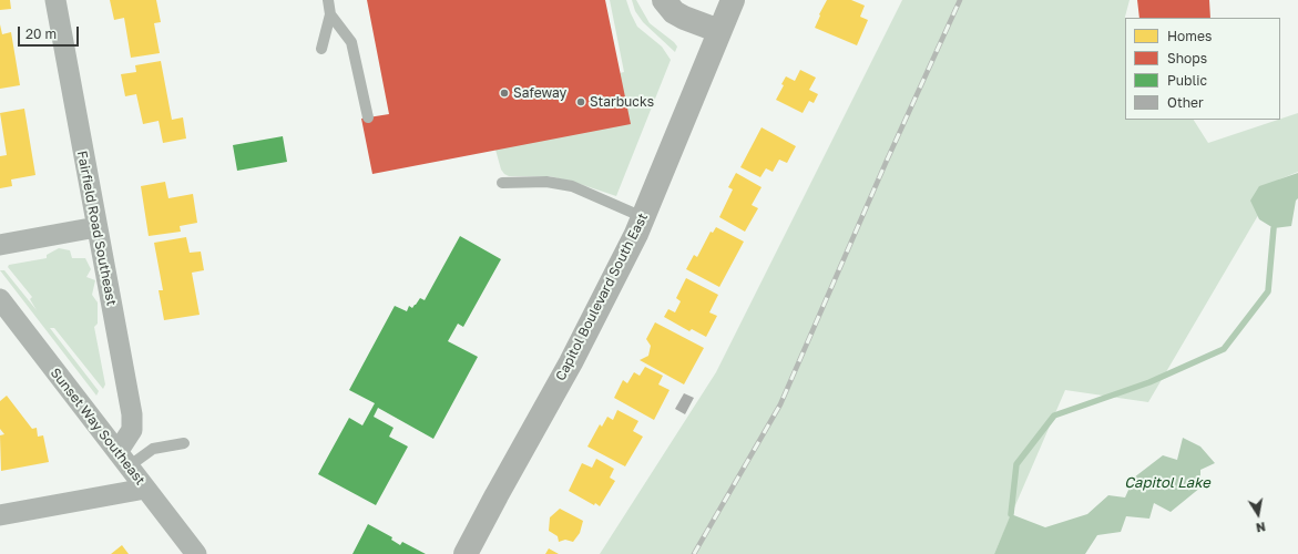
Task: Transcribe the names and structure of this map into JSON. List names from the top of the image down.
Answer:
{
  "streets": {
    "main road": ["Capitol Boulevard South East"],
    "street": ["Fairfield Road Southeast", "Sunset Way Southeast"]
  },
  "crossings": [
    ["Fairfield Road Southeast", "Sunset Way Southeast"]
  ],
  "water": ["Capitol Lake"],
  "places": ["Safeway", "Starbucks"],
  "legend": [
    "Homes",
    "Shops",
    "Public",
    "Other"
  ],
  "scale_bar": "20 m",
  "north": "bottom"
}
